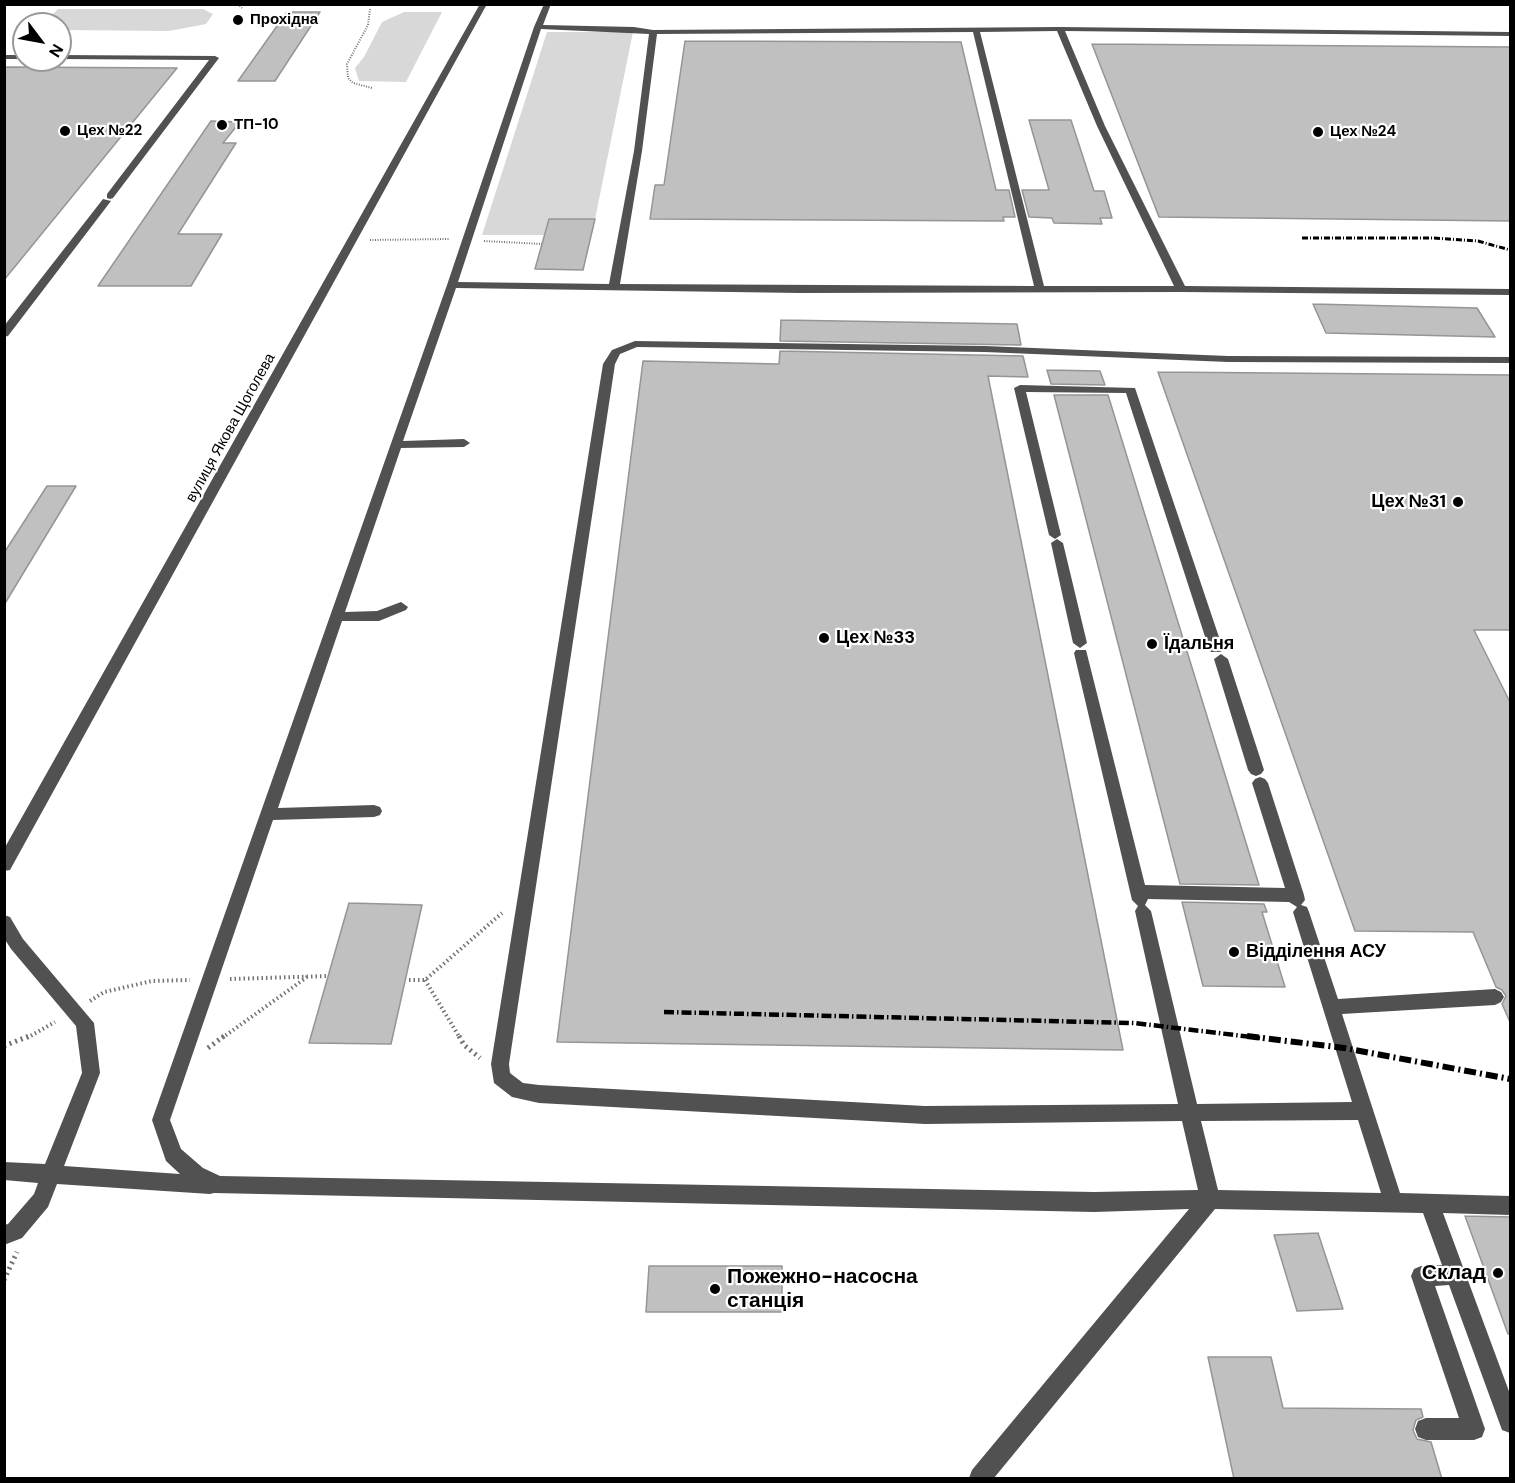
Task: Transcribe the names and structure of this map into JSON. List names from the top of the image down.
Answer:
{
  "streets": {
    "street": ["вулиця Якова Щоголева"]
  },
  "places": [
    "Прохідна",
    "ТП-10",
    "Цех №22",
    "Цех №24",
    "Цех №31",
    "Цех №33",
    "Їдальня",
    "Відділення АСУ",
    "Склад",
    "Пожежно-насосна станція"
  ],
  "north": "bottom right"
}
